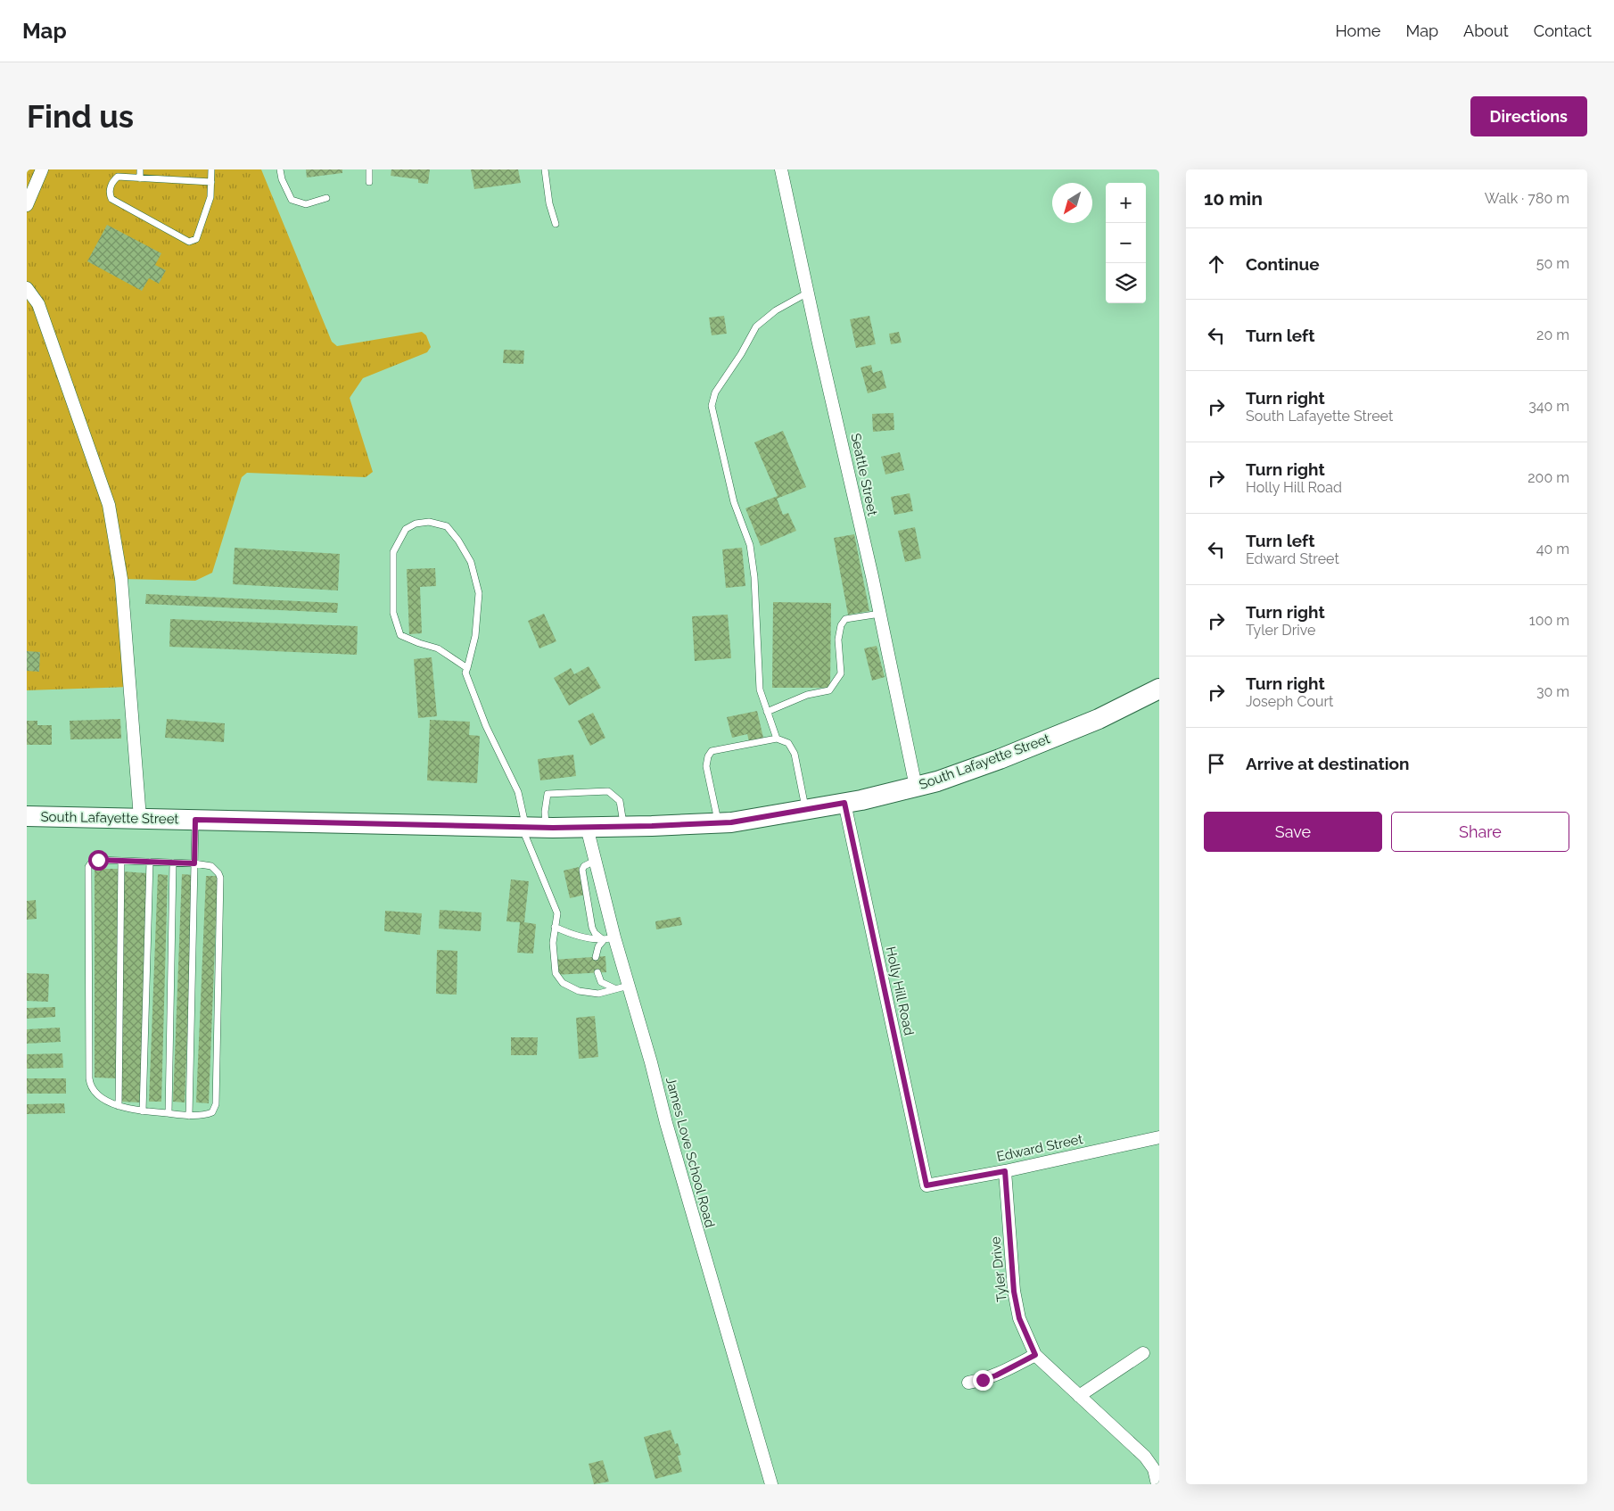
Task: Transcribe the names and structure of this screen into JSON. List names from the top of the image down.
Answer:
{
  "streets": {
    "main road": ["South Lafayette Street"],
    "street": [
      "Seattle Street",
      "Holly Hill Road",
      "Edward Street",
      "James Love School Road",
      "Tyler Drive"
    ]
  },
  "crossings": [
    ["Seattle Street", "South Lafayette Street"],
    ["South Lafayette Street", "Holly Hill Road"],
    ["South Lafayette Street", "James Love School Road"],
    ["Holly Hill Road", "Edward Street"],
    ["Edward Street", "Tyler Drive"]
  ],
  "north": "bottom left",
  "page": {
    "header": "Map",
    "nav": [
      "Home",
      "Map",
      "About",
      "Contact"
    ],
    "buttons": [
      "Directions",
      ["Save", "Share"]
    ],
    "title": "Find us",
    "heading": ["10 min", "Walk · 780 m"],
    "map_buttons": ["+", "−"],
    "list": [
      ["Continue", "50 m"],
      ["Turn left", "20 m"],
      ["Turn right", "South Lafayette Street", "340 m"],
      ["Turn right", "Holly Hill Road", "200 m"],
      ["Turn left", "Edward Street", "40 m"],
      ["Turn right", "Tyler Drive", "100 m"],
      ["Turn right", "Joseph Court", "30 m"],
      "Arrive at destination"
    ]
  }
}
